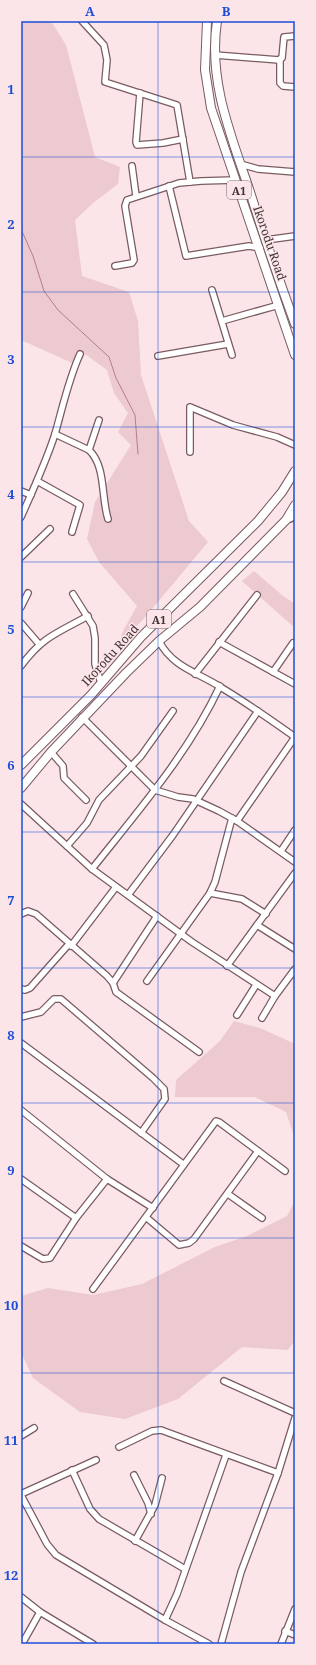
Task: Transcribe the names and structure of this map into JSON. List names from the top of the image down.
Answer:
{
  "streets": {
    "highway": ["A1", "Ikorodu Road"]
  },
  "grid": {
    "columns": ["A", "B"],
    "rows": [
      "1",
      "2",
      "3",
      "4",
      "5",
      "6",
      "7",
      "8",
      "9",
      "10",
      "11",
      "12"
    ]
  }
}
